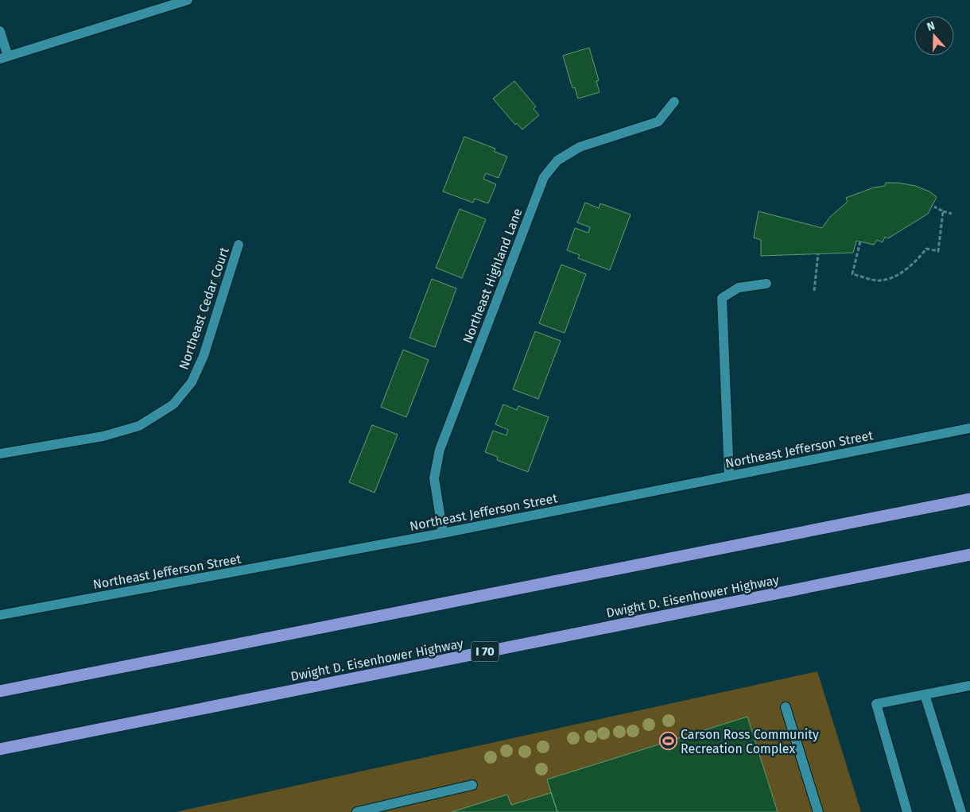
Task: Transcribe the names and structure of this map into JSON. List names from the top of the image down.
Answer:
{
  "streets": {
    "highway": ["Dwight D. Eisenhower Highway", "I 70"],
    "street": ["Northeast Highland Lane", "Northeast Cedar Court", "Northeast Jefferson Street"]
  },
  "crossings": [
    ["Northeast Highland Lane", "Northeast Jefferson Street"]
  ],
  "places": {
    "sports": ["Carson Ross Community Recreation Complex"]
  },
  "north": "top"
}
